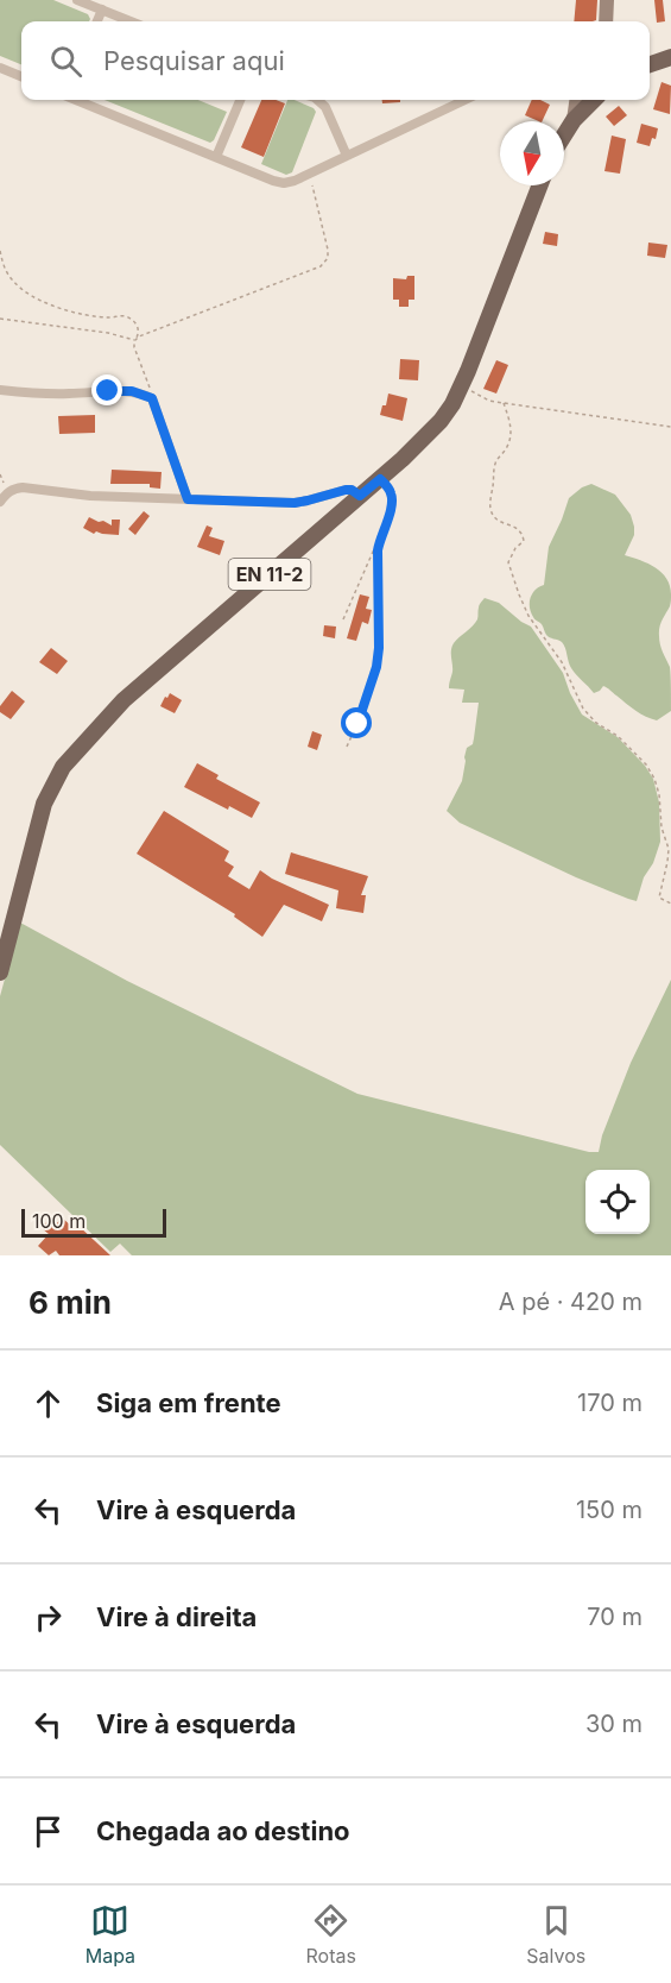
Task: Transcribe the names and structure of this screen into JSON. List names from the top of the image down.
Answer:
{
  "streets": {
    "main road": ["EN 11-2"]
  },
  "scale_bar": "100 m",
  "north": "bottom",
  "page": {
    "search": "Pesquisar aqui",
    "scale": "100 m",
    "heading": ["6 min", "A pé · 420 m"],
    "list": [
      ["Siga em frente", "170 m"],
      ["Vire à esquerda", "150 m"],
      ["Vire à direita", "70 m"],
      ["Vire à esquerda", "30 m"],
      "Chegada ao destino"
    ],
    "nav": ["Mapa", "Rotas", "Salvos"]
  }
}
